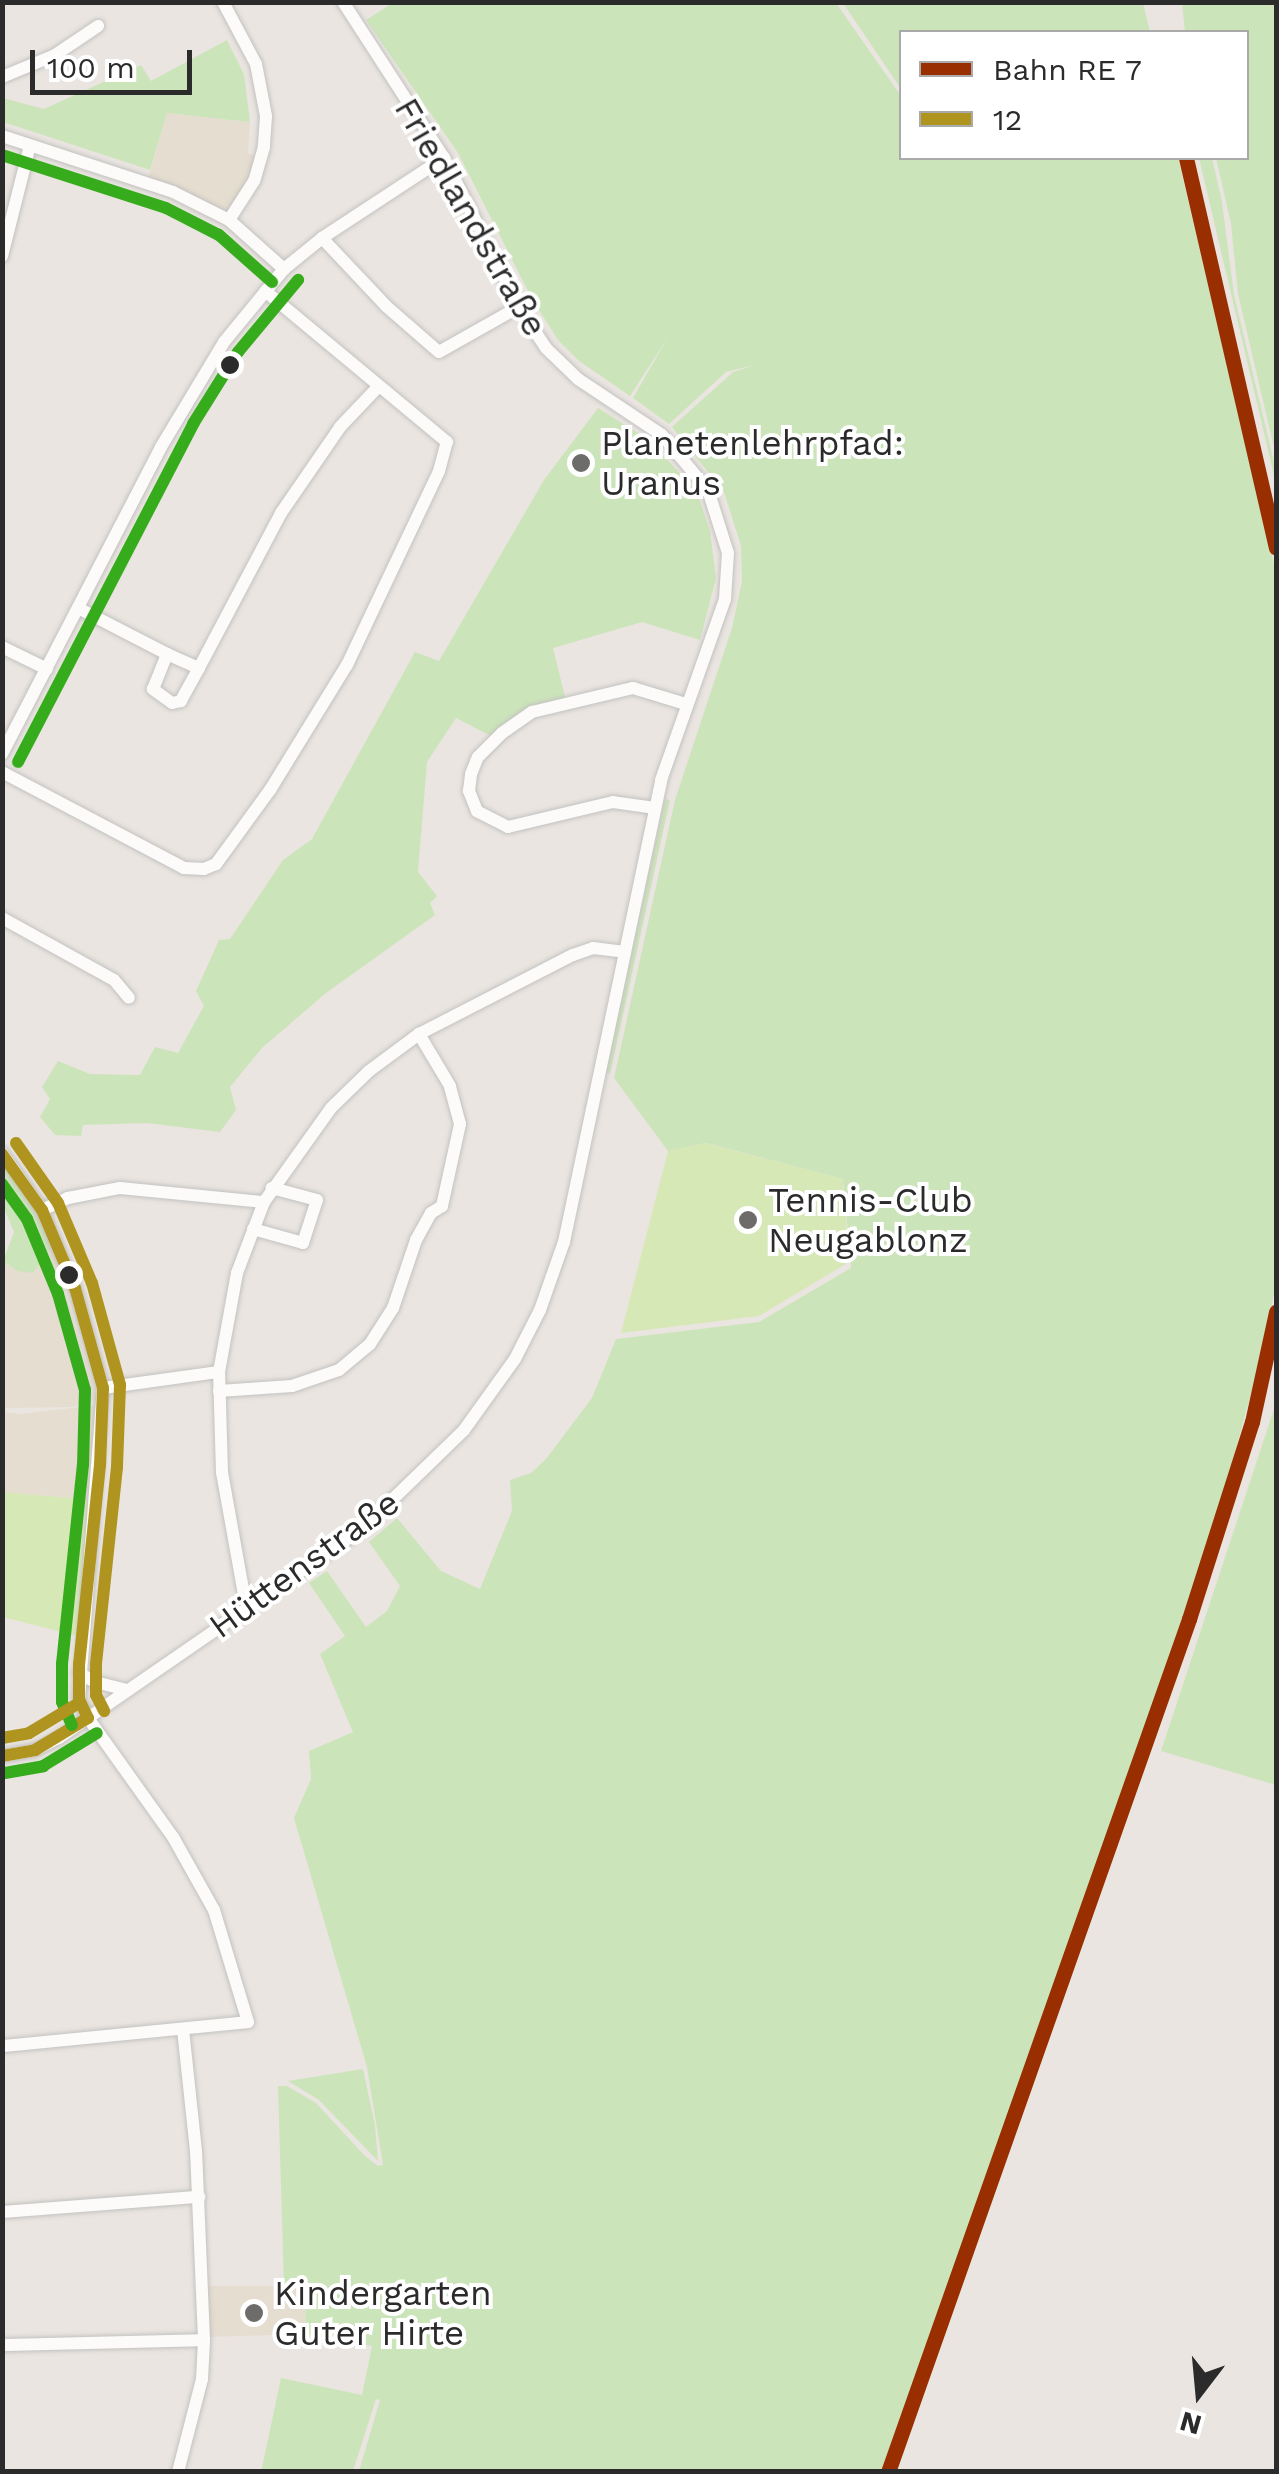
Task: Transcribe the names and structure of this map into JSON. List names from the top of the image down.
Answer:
{
  "streets": {
    "street": ["Friedlandstraße", "Hüttenstraße"]
  },
  "crossings": [
    ["Friedlandstraße", "Hüttenstraße"]
  ],
  "places": ["Planetenlehrpfad: Uranus", "Tennis-Club Neugablonz", "Kindergarten Guter Hirte"],
  "lines": ["transit line 12"],
  "legend": ["Bahn RE 7", "12"],
  "scale_bar": "100 m",
  "north": "bottom"
}
